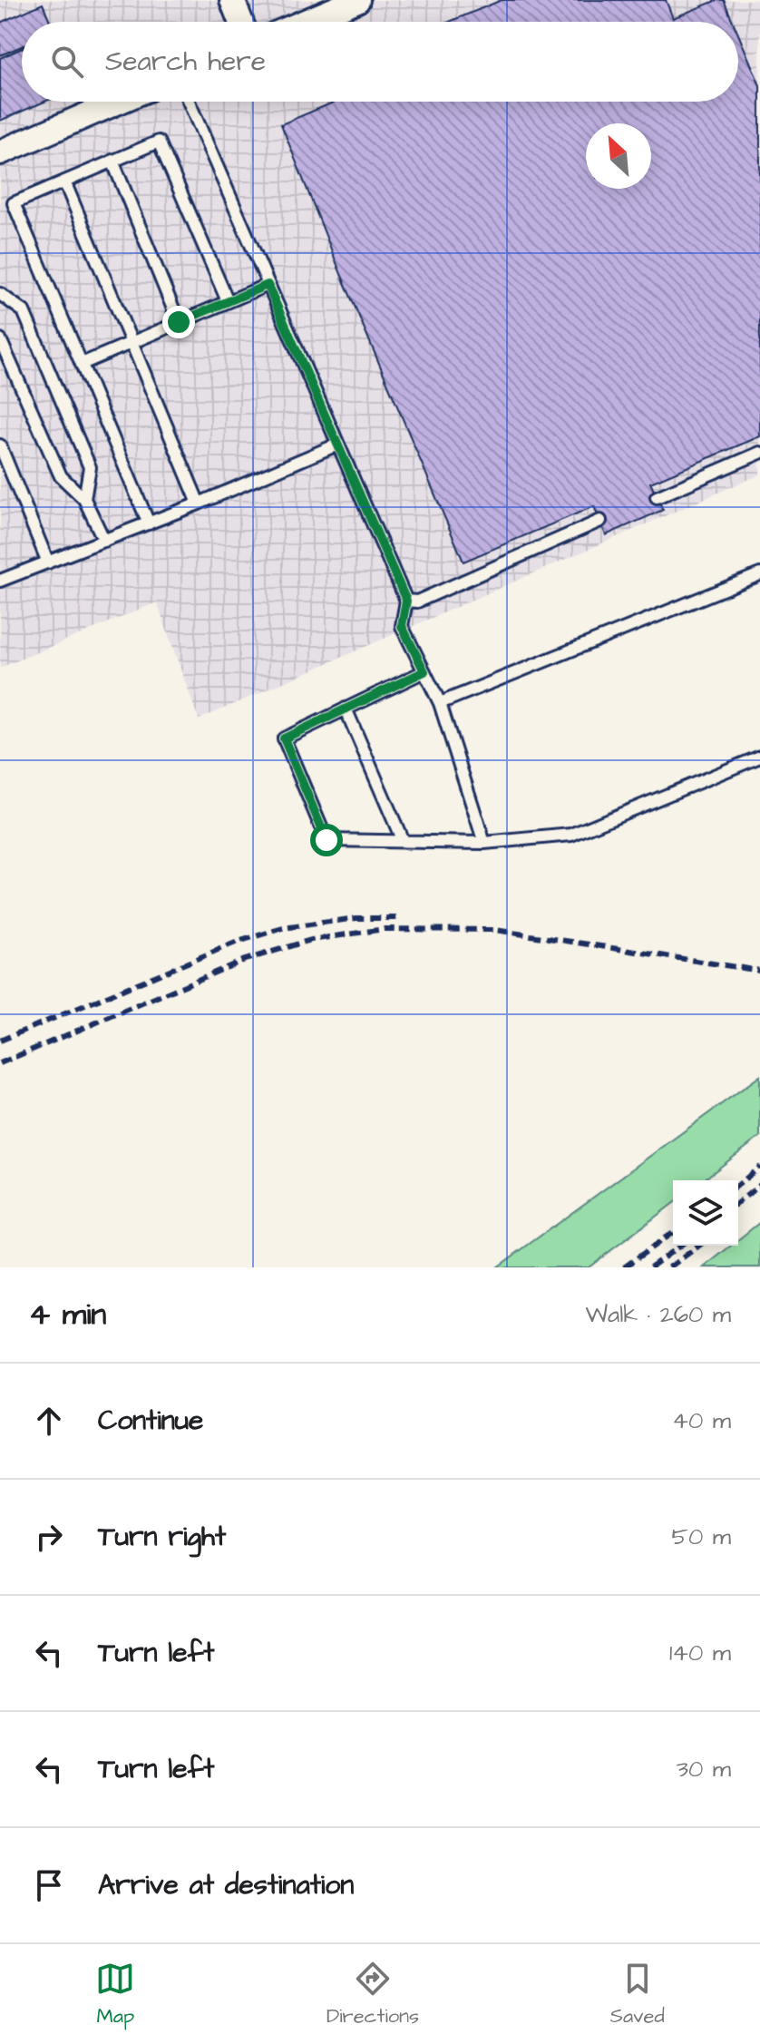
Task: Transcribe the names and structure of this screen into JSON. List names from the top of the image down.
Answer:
{
  "north": "top left",
  "page": {
    "search": "Search here",
    "heading": ["4 min", "Walk · 260 m"],
    "list": [
      ["Continue", "40 m"],
      ["Turn right", "50 m"],
      ["Turn left", "140 m"],
      ["Turn left", "30 m"],
      "Arrive at destination"
    ],
    "nav": ["Map", "Directions", "Saved"]
  }
}
